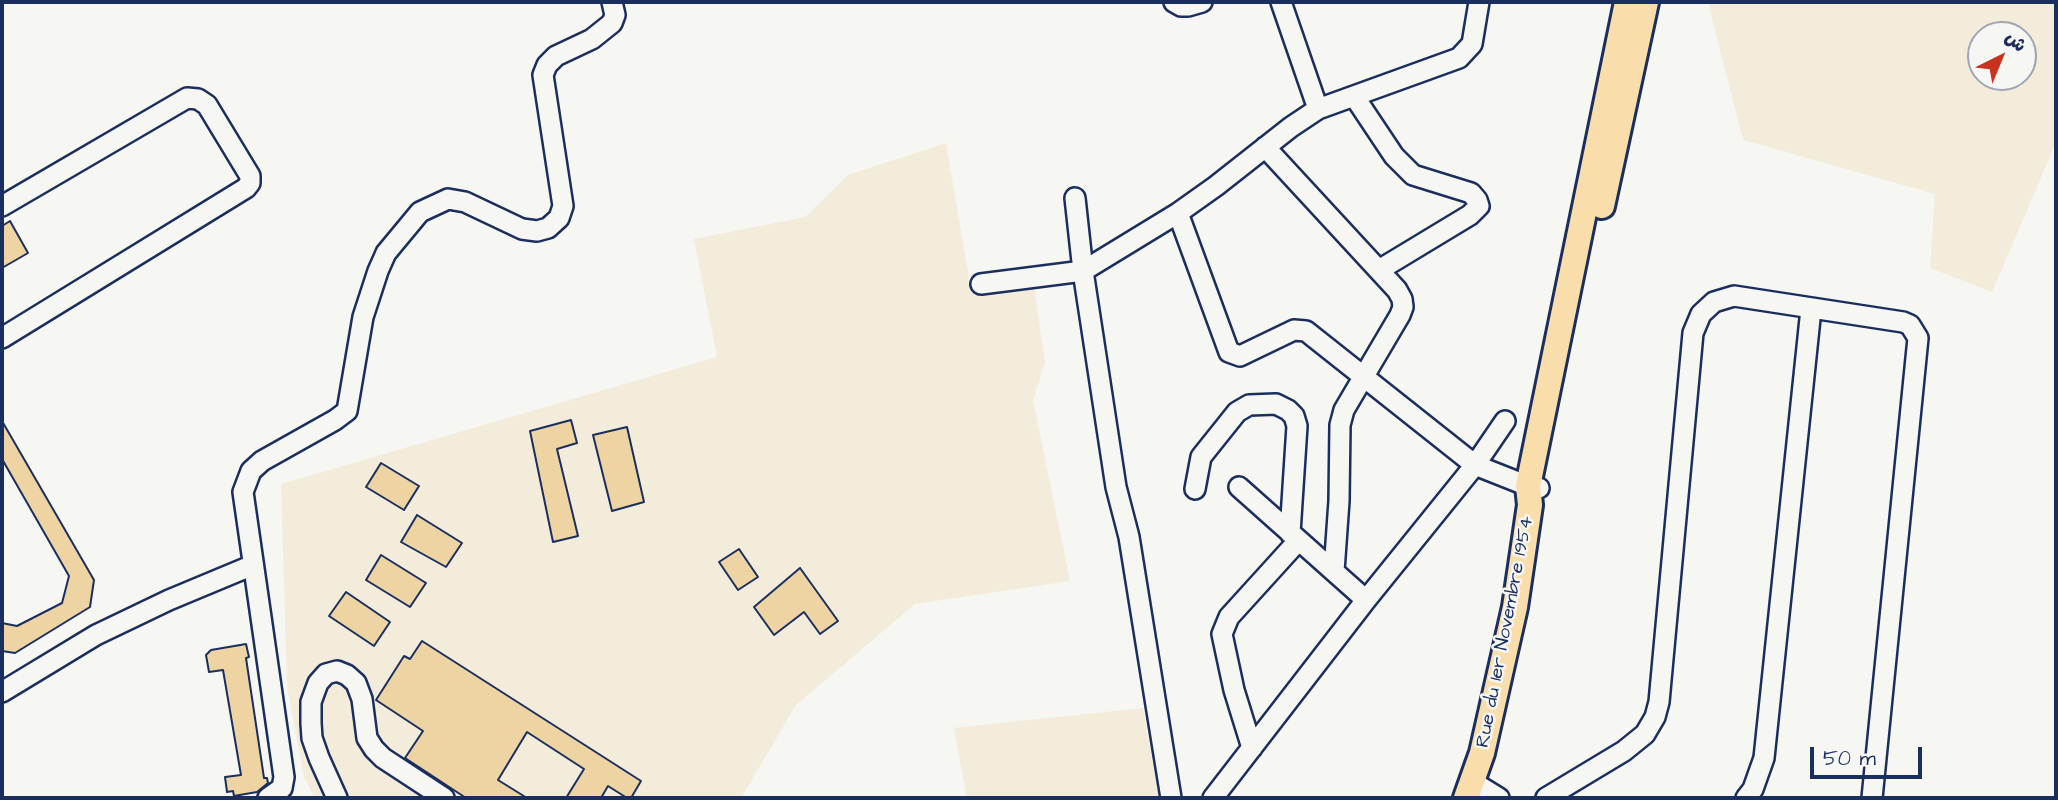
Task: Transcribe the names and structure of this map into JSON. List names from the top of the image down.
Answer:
{
  "streets": {
    "main road": ["Rue du 1er Novembre 1954"]
  },
  "scale_bar": "50 m",
  "north": "top right"
}
